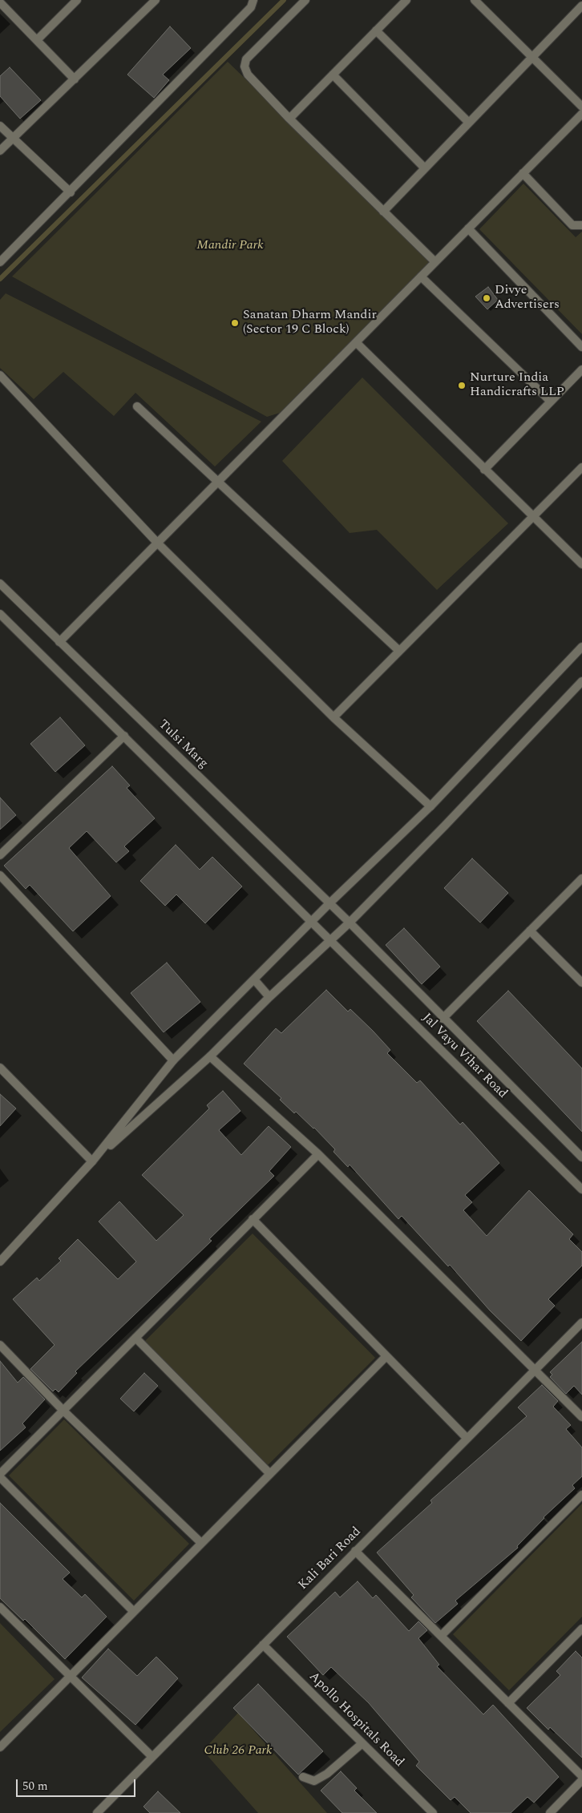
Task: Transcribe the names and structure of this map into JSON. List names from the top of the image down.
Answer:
{
  "streets": {
    "street": [
      "Tulsi Marg",
      "Jal Vayu Vihar Road",
      "Kali Bari Road",
      "Apollo Hospitals Road"
    ]
  },
  "crossings": [
    ["Tulsi Marg", "Jal Vayu Vihar Road"],
    ["Kali Bari Road", "Apollo Hospitals Road"]
  ],
  "parks": ["Mandir Park", "Club 26 Park"],
  "places": ["Divye Advertisers", "Sanatan Dharm Mandir (Sector 19 C Block)", "Nurture India Handicrafts LLP"],
  "scale_bar": "50 m"
}
